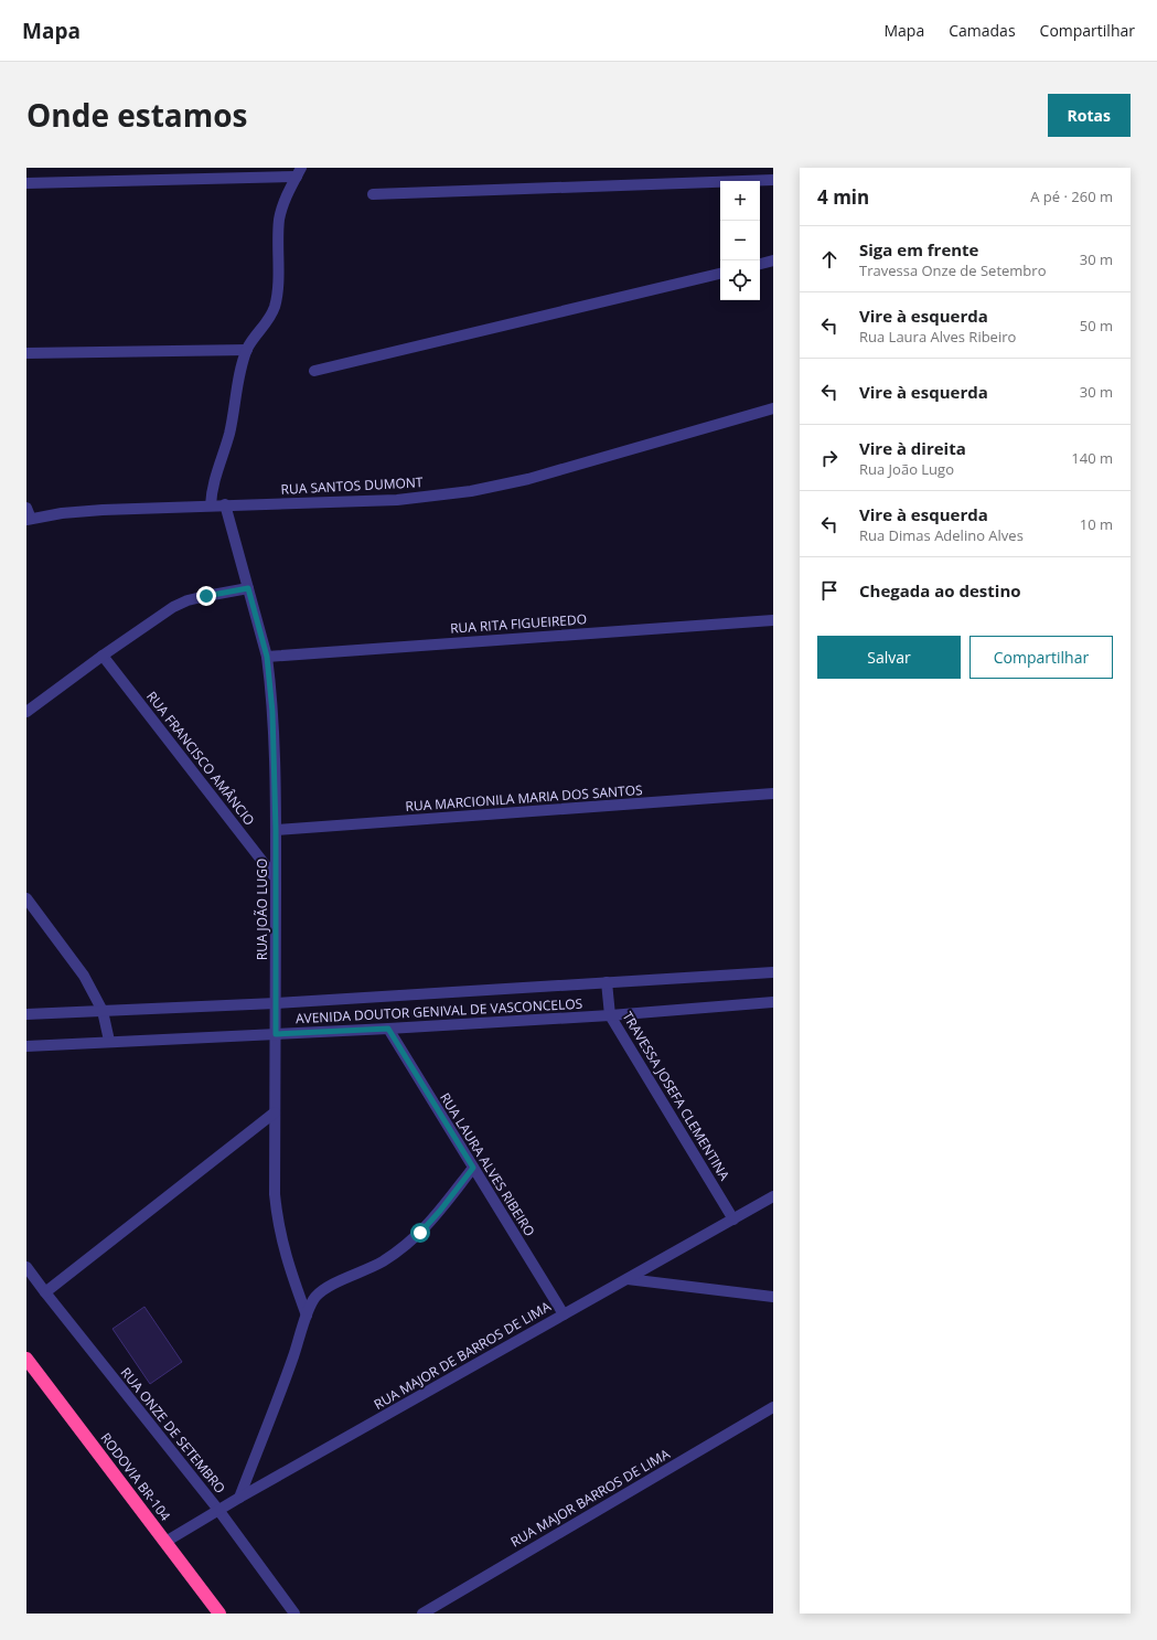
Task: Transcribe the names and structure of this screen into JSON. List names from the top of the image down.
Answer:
{
  "streets": {
    "highway": ["RODOVIA BR-104"],
    "street": [
      "RUA SANTOS DUMONT",
      "RUA RITA FIGUEIREDO",
      "RUA FRANCISCO AMÂNCIO",
      "RUA MARCIONILA MARIA DOS SANTOS",
      "RUA JOÃO LUGO",
      "AVENIDA DOUTOR GENIVAL DE VASCONCELOS",
      "TRAVESSA JOSEFA CLEMENTINA",
      "RUA LAURA ALVES RIBEIRO",
      "RUA MAJOR DE BARROS DE LIMA",
      "RUA ONZE DE SETEMBRO",
      "RUA MAJOR BARROS DE LIMA"
    ]
  },
  "crossings": [
    ["RUA SANTOS DUMONT", "RUA JOÃO LUGO"],
    ["RUA RITA FIGUEIREDO", "RUA JOÃO LUGO"],
    ["RUA FRANCISCO AMÂNCIO", "RUA JOÃO LUGO"],
    ["RUA MARCIONILA MARIA DOS SANTOS", "RUA JOÃO LUGO"],
    ["RUA JOÃO LUGO", "AVENIDA DOUTOR GENIVAL DE VASCONCELOS"],
    ["AVENIDA DOUTOR GENIVAL DE VASCONCELOS", "TRAVESSA JOSEFA CLEMENTINA"],
    ["AVENIDA DOUTOR GENIVAL DE VASCONCELOS", "RUA LAURA ALVES RIBEIRO"],
    ["TRAVESSA JOSEFA CLEMENTINA", "RUA MAJOR DE BARROS DE LIMA"],
    ["RUA LAURA ALVES RIBEIRO", "RUA MAJOR DE BARROS DE LIMA"],
    ["RUA MAJOR DE BARROS DE LIMA", "RUA ONZE DE SETEMBRO"],
    ["RUA MAJOR DE BARROS DE LIMA", "RODOVIA BR-104"]
  ],
  "page": {
    "header": "Mapa",
    "nav": ["Mapa", "Camadas", "Compartilhar"],
    "title": "Onde estamos",
    "buttons": [
      "Rotas",
      ["Salvar", "Compartilhar"]
    ],
    "heading": ["4 min", "A pé · 260 m"],
    "map_buttons": ["+", "−"],
    "list": [
      ["Siga em frente", "Travessa Onze de Setembro", "30 m"],
      ["Vire à esquerda", "Rua Laura Alves Ribeiro", "50 m"],
      ["Vire à esquerda", "30 m"],
      ["Vire à direita", "Rua João Lugo", "140 m"],
      ["Vire à esquerda", "Rua Dimas Adelino Alves", "10 m"],
      "Chegada ao destino"
    ]
  }
}
